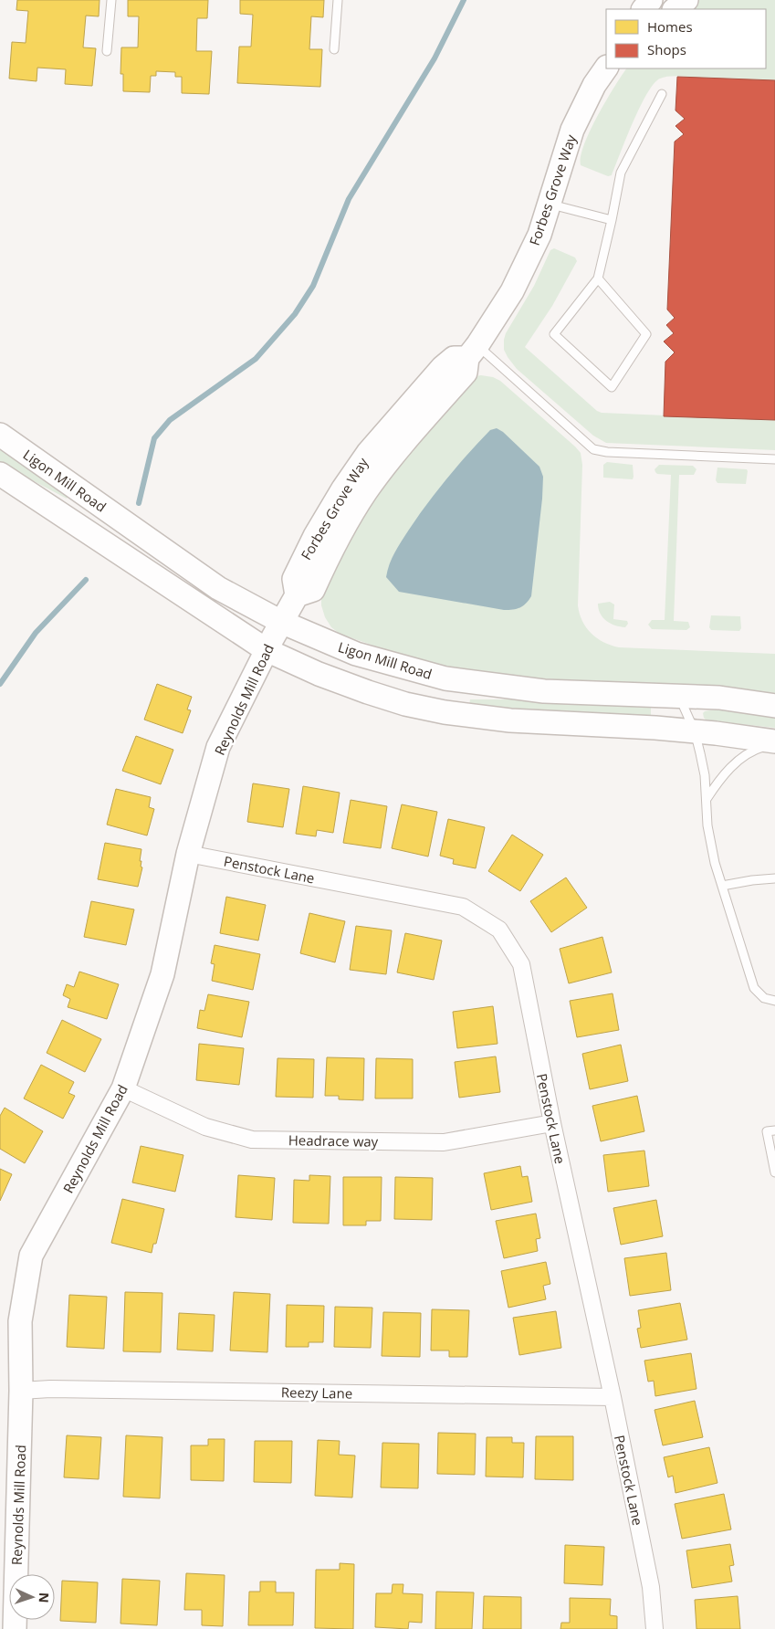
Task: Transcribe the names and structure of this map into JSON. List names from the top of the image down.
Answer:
{
  "streets": {
    "street": [
      "Forbes Grove Way",
      "Ligon Mill Road",
      "Reynolds Mill Road",
      "Penstock Lane",
      "Headrace way",
      "Reezy Lane"
    ]
  },
  "crossings": [
    ["Forbes Grove Way", "Ligon Mill Road"],
    ["Forbes Grove Way", "Reynolds Mill Road"],
    ["Ligon Mill Road", "Reynolds Mill Road"],
    ["Reynolds Mill Road", "Penstock Lane"],
    ["Reynolds Mill Road", "Headrace way"],
    ["Reynolds Mill Road", "Reezy Lane"],
    ["Penstock Lane", "Headrace way"],
    ["Penstock Lane", "Reezy Lane"]
  ],
  "legend": ["Homes", "Shops"],
  "north": "right"
}
